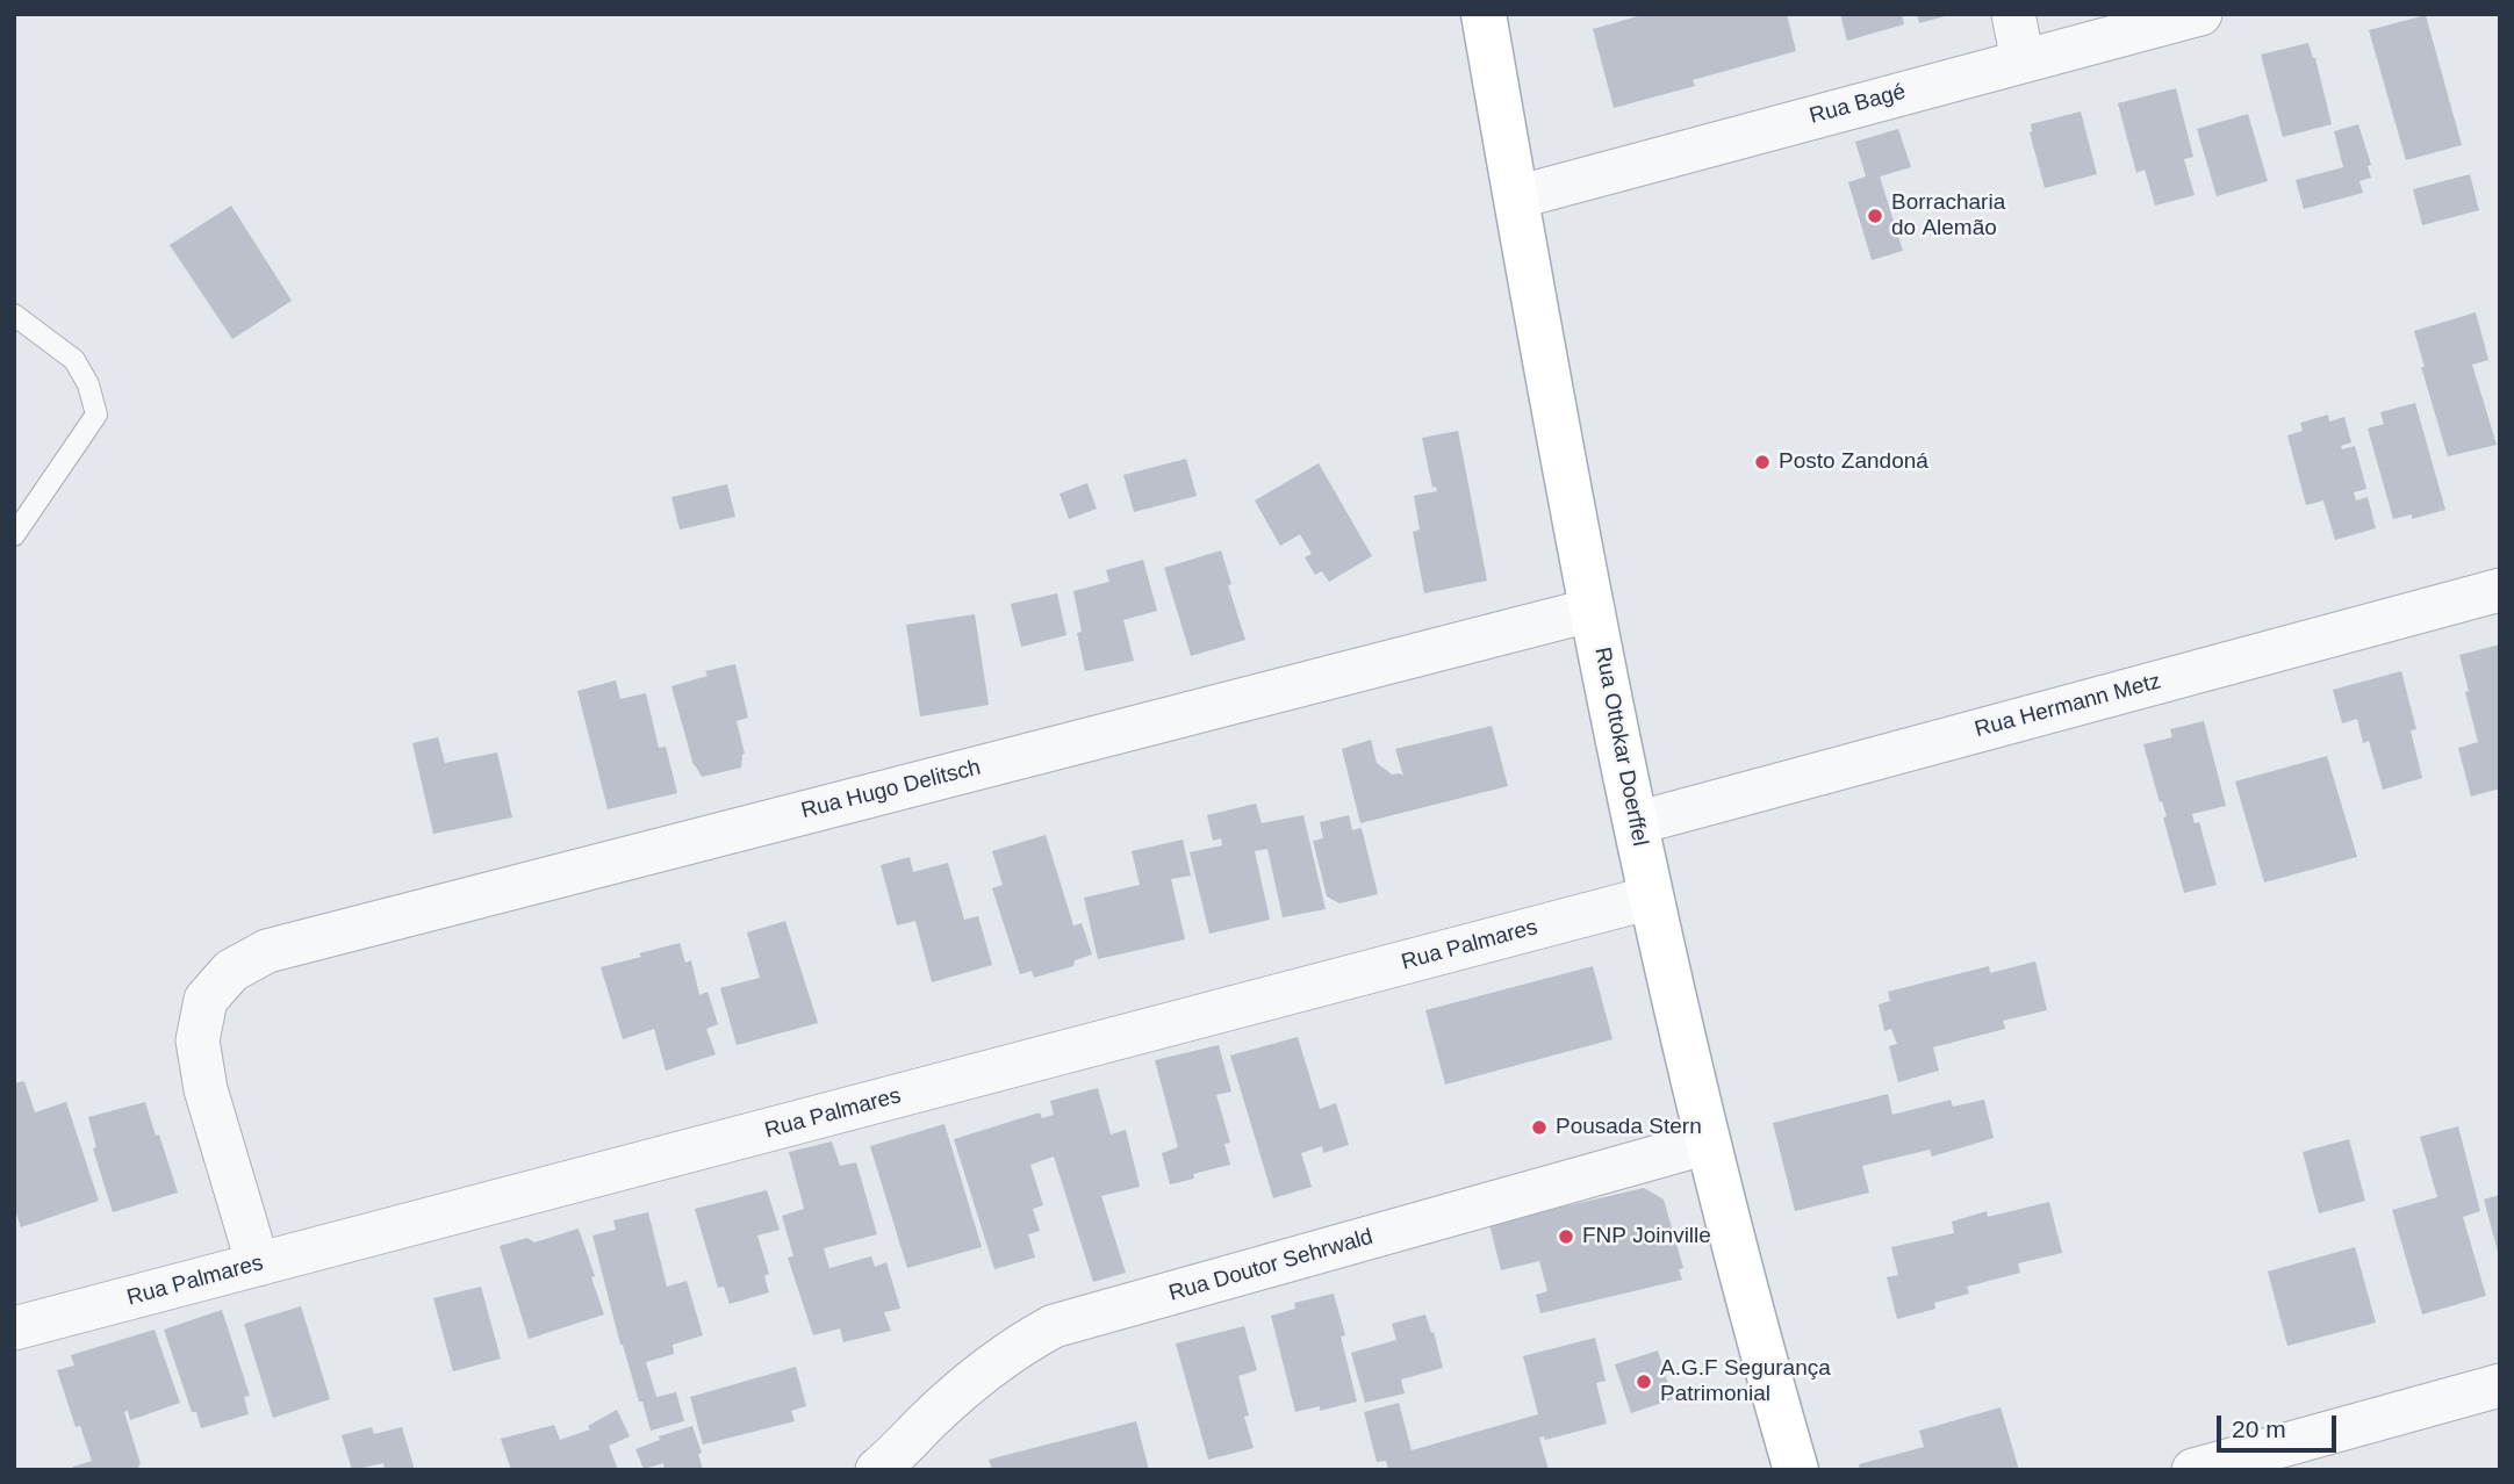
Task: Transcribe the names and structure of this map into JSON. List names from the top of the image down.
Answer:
{
  "streets": {
    "main road": ["Rua Ottokar Doerffel"],
    "street": [
      "Rua Bagé",
      "Rua Hermann Metz",
      "Rua Hugo Delitsch",
      "Rua Palmares",
      "Rua Doutor Sehrwald"
    ]
  },
  "crossings": [
    ["Rua Bagé", "Rua Ottokar Doerffel"],
    ["Rua Hermann Metz", "Rua Ottokar Doerffel"],
    ["Rua Ottokar Doerffel", "Rua Hugo Delitsch"],
    ["Rua Ottokar Doerffel", "Rua Palmares"],
    ["Rua Ottokar Doerffel", "Rua Doutor Sehrwald"],
    ["Rua Hugo Delitsch", "Rua Palmares"]
  ],
  "places": [
    "Borracharia do Alemão",
    "Posto Zandoná",
    "Pousada Stern",
    "FNP Joinville",
    "A.G.F Segurança Patrimonial"
  ],
  "scale_bar": "20 m"
}
